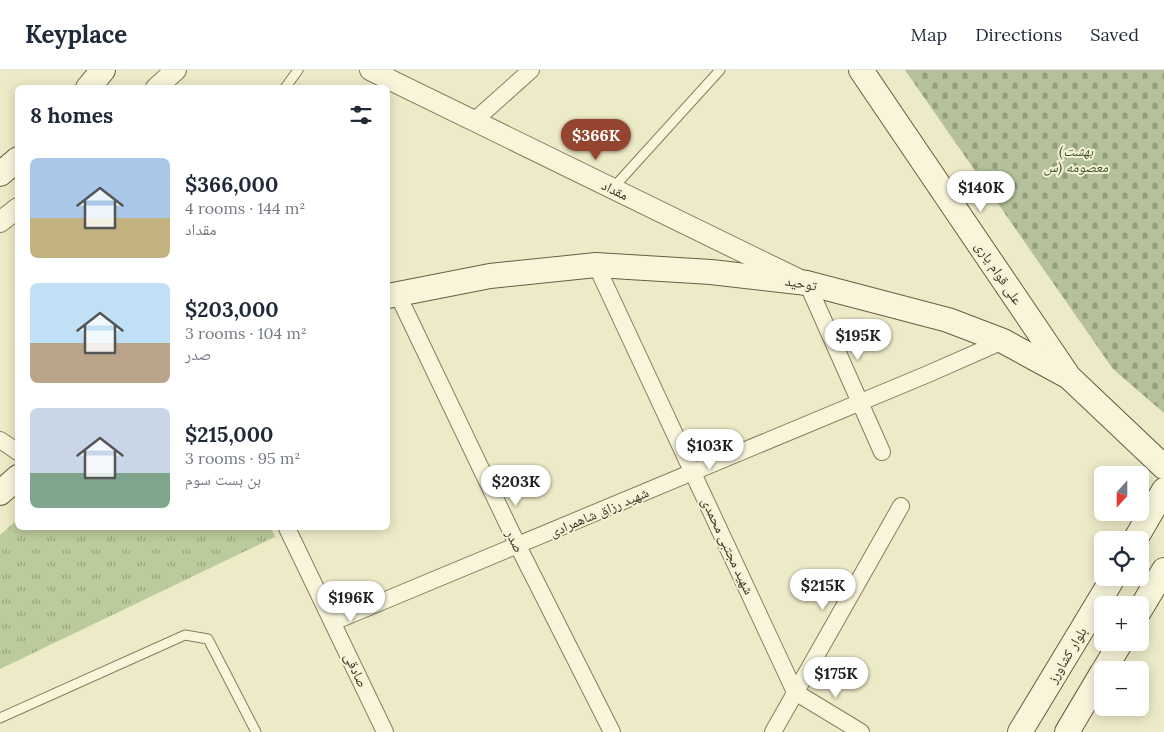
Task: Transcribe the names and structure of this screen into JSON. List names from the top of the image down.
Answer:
{
  "streets": {
    "main road": ["علی قوام یاری", "توحید", "بلوار کشاورز"],
    "street": [
      "مقداد",
      "شهید رزاق شاهمرادی",
      "صدر",
      "شهید مجتبی محمدی",
      "صادقی"
    ]
  },
  "crossings": [
    ["مقداد", "توحید"],
    ["علی قوام یاری", "توحید"],
    ["توحید", "شهید رزاق شاهمرادی"],
    ["توحید", "صدر"],
    ["توحید", "شهید مجتبی محمدی"],
    ["شهید رزاق شاهمرادی", "صدر"],
    ["شهید رزاق شاهمرادی", "شهید مجتبی محمدی"],
    ["شهید رزاق شاهمرادی", "صادقی"]
  ],
  "parks": ["(بهشت معصومه (س"],
  "north": "bottom",
  "page": {
    "header": "Keyplace",
    "nav": ["Map", "Directions", "Saved"],
    "heading": "8 homes",
    "price": [
      "$366K",
      "$140K",
      "$195K",
      "$103K",
      "$203K",
      "$215K",
      "$196K",
      "$175K"
    ],
    "list": [
      {
        "name": "$366,000",
        "note": "4 rooms · 144 m² · مقداد"
      },
      {
        "name": "$203,000",
        "note": "3 rooms · 104 m² · صدر"
      },
      {
        "name": "$215,000",
        "note": "3 rooms · 95 m² · بن بست سوم"
      }
    ],
    "map_buttons": ["+", "−"]
  }
}
